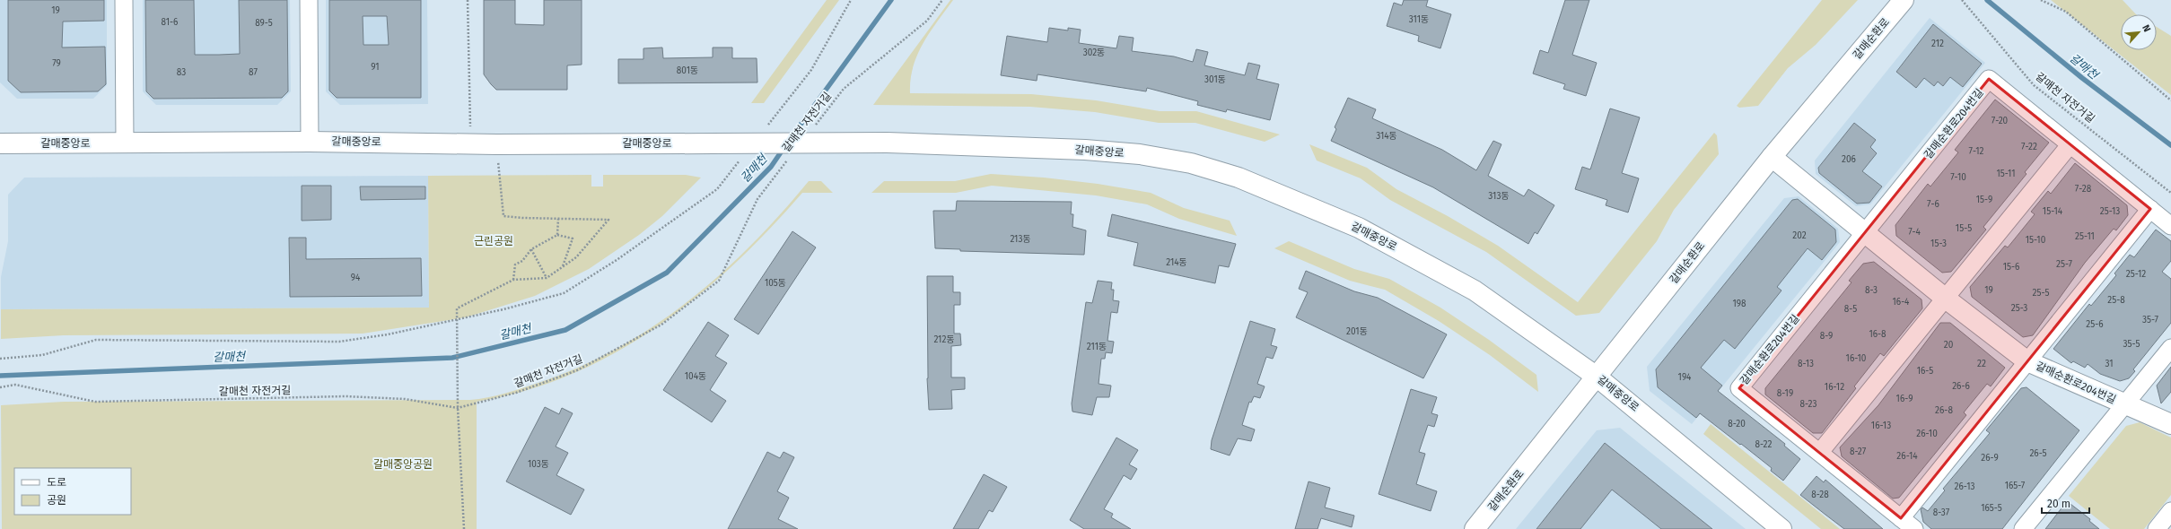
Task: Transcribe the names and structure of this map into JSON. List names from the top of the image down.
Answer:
{
  "streets": {
    "street": ["갈매순환로", "갈매순환로204번길", "갈매중앙로"],
    "path": ["갈매천 자전거길"]
  },
  "crossings": [
    ["갈매순환로", "갈매순환로204번길"],
    ["갈매순환로", "갈매중앙로"]
  ],
  "water": ["갈매천"],
  "parks": ["근린공원", "갈매중앙공원"],
  "house_numbers": [
    "19",
    "311동",
    "81-6",
    "89-5",
    "212",
    "302동",
    "79",
    "91",
    "801동",
    "83",
    "87",
    "301동",
    "7-20",
    "314동",
    "7-22",
    "7-12",
    "206",
    "15-11",
    "7-10",
    "7-28",
    "313동",
    "15-9",
    "7-6",
    "15-14",
    "25-13",
    "15-5",
    "7-4",
    "202",
    "25-11",
    "213동",
    "15-10",
    "15-3",
    "214동",
    "25-7",
    "15-6",
    "25-12",
    "94",
    "105동",
    "8-3",
    "19",
    "25-5",
    "25-8",
    "16-4",
    "198",
    "25-3",
    "8-5",
    "35-7",
    "25-6",
    "201동",
    "16-8",
    "8-9",
    "212동",
    "35-5",
    "20",
    "211동",
    "16-10",
    "8-13",
    "22",
    "31",
    "16-5",
    "104동",
    "194",
    "26-6",
    "16-12",
    "8-19",
    "16-9",
    "8-23",
    "26-8",
    "8-20",
    "16-13",
    "26-10",
    "8-22",
    "8-27",
    "26-5",
    "26-14",
    "26-9",
    "103동",
    "165-7",
    "26-13",
    "8-28",
    "165-5",
    "8-37"
  ],
  "legend": ["도로", "공원"],
  "scale_bar": "20 m",
  "north": "top right"
}
